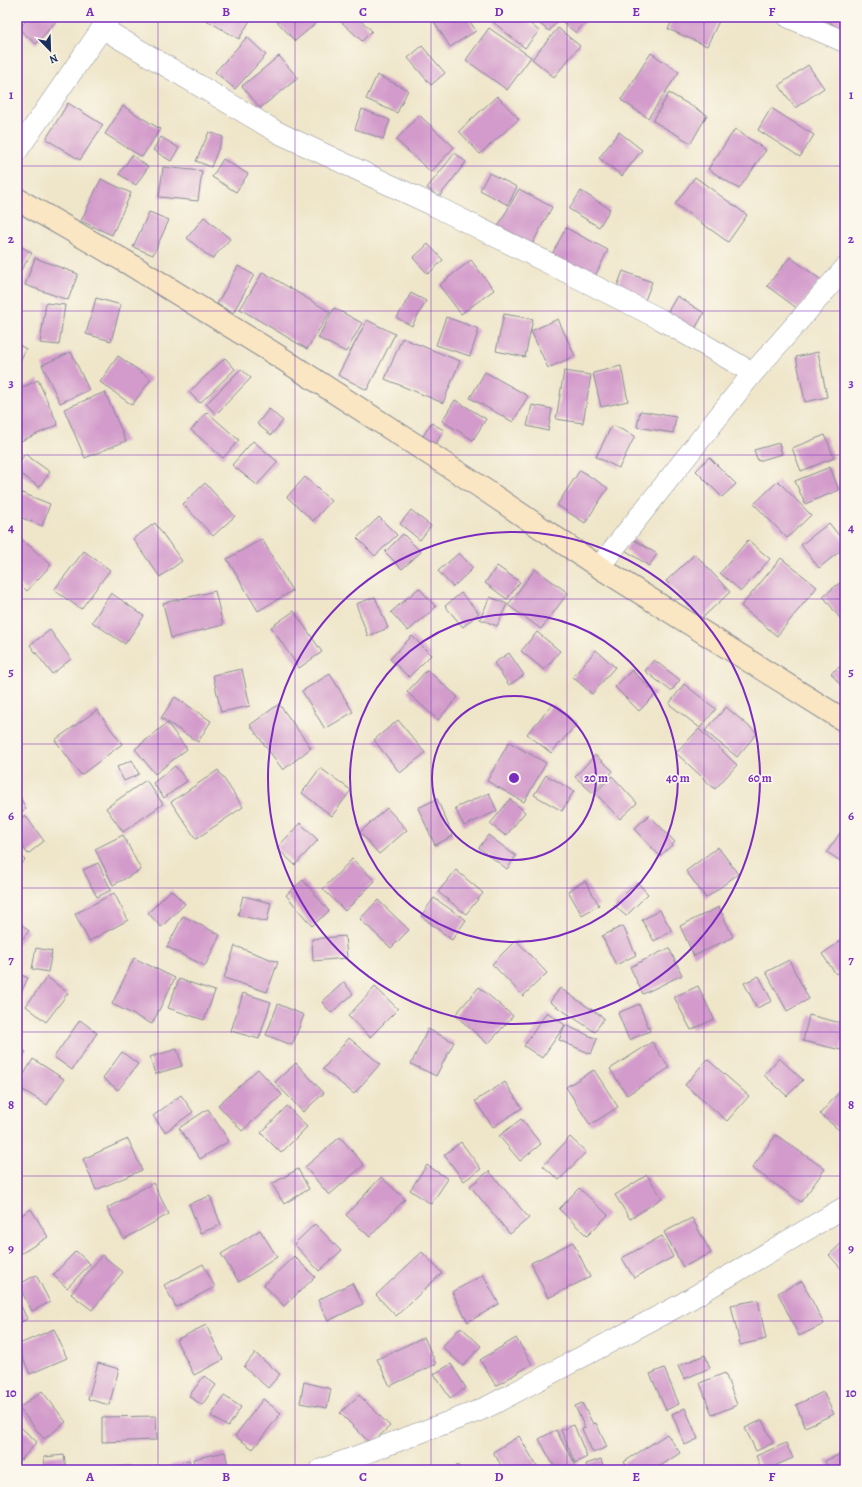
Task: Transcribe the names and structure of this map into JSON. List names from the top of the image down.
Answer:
{
  "north": "bottom right",
  "grid": {
    "columns": [
      "A",
      "B",
      "C",
      "D",
      "E",
      "F"
    ],
    "rows": [
      "1",
      "2",
      "3",
      "4",
      "5",
      "6",
      "7",
      "8",
      "9",
      "10"
    ]
  },
  "rings": ["20 m", "40 m", "60 m"]
}
